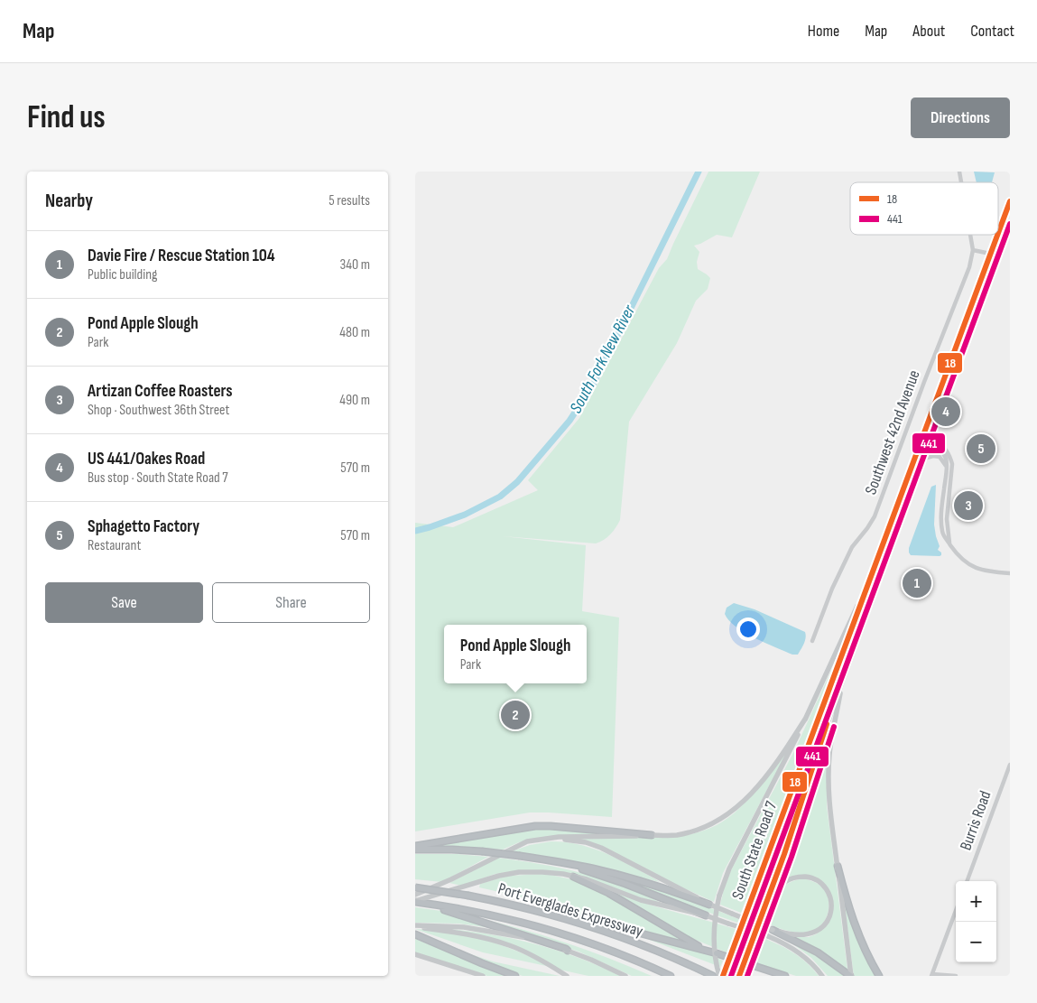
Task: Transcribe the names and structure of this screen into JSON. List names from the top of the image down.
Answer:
{
  "streets": {
    "highway": ["Port Everglades Expressway"],
    "main road": ["South State Road 7"],
    "street": ["Southwest 42nd Avenue", "Burris Road"]
  },
  "water": ["South Fork New River"],
  "lines": ["transit line 18", "transit line 441"],
  "legend": ["18", "441"],
  "page": {
    "header": "Map",
    "nav": [
      "Home",
      "Map",
      "About",
      "Contact"
    ],
    "buttons": [
      "Directions",
      ["Save", "Share"]
    ],
    "title": "Find us",
    "heading": ["Nearby", "5 results"],
    "list": [
      {
        "mark": "1",
        "name": "Davie Fire / Rescue Station 104",
        "note": "Public building",
        "value": "340 m"
      },
      {
        "mark": "2",
        "name": "Pond Apple Slough",
        "note": "Park",
        "value": "480 m"
      },
      {
        "mark": "3",
        "name": "Artizan Coffee Roasters",
        "note": "Shop · Southwest 36th Street",
        "value": "490 m"
      },
      {
        "mark": "4",
        "name": "US 441/Oakes Road",
        "note": "Bus stop · South State Road 7",
        "value": "570 m"
      },
      {
        "mark": "5",
        "name": "Sphagetto Factory",
        "note": "Restaurant",
        "value": "570 m"
      }
    ],
    "pins": [
      "4",
      "5",
      "3",
      "1",
      "2"
    ],
    "popup": ["Pond Apple Slough", "Park"],
    "map_buttons": ["+", "−"]
  }
}
